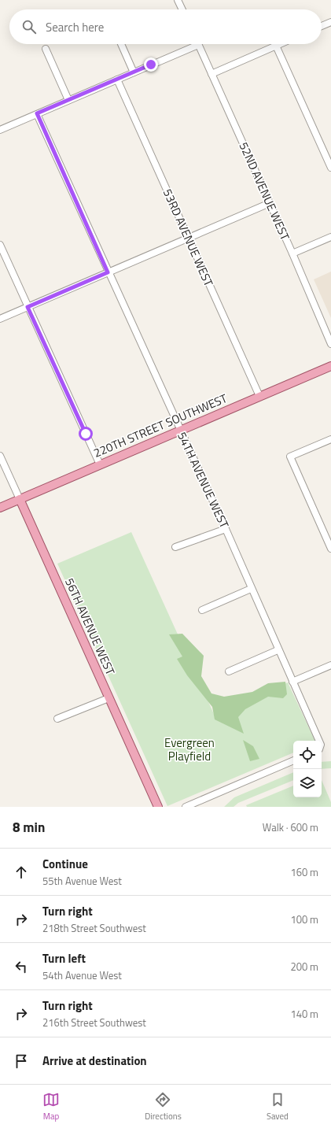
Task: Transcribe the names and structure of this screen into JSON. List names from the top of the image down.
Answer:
{
  "streets": {
    "main road": ["220TH STREET SOUTHWEST", "56TH AVENUE WEST"],
    "street": ["52ND AVENUE WEST", "53RD AVENUE WEST", "54TH AVENUE WEST"]
  },
  "crossings": [
    ["53RD AVENUE WEST", "220TH STREET SOUTHWEST"],
    ["220TH STREET SOUTHWEST", "54TH AVENUE WEST"],
    ["220TH STREET SOUTHWEST", "56TH AVENUE WEST"]
  ],
  "parks": ["Evergreen Playfield"],
  "page": {
    "search": "Search here",
    "heading": ["8 min", "Walk · 600 m"],
    "list": [
      ["Continue", "55th Avenue West", "160 m"],
      ["Turn right", "218th Street Southwest", "100 m"],
      ["Turn left", "54th Avenue West", "200 m"],
      ["Turn right", "216th Street Southwest", "140 m"],
      "Arrive at destination"
    ],
    "nav": ["Map", "Directions", "Saved"]
  }
}
